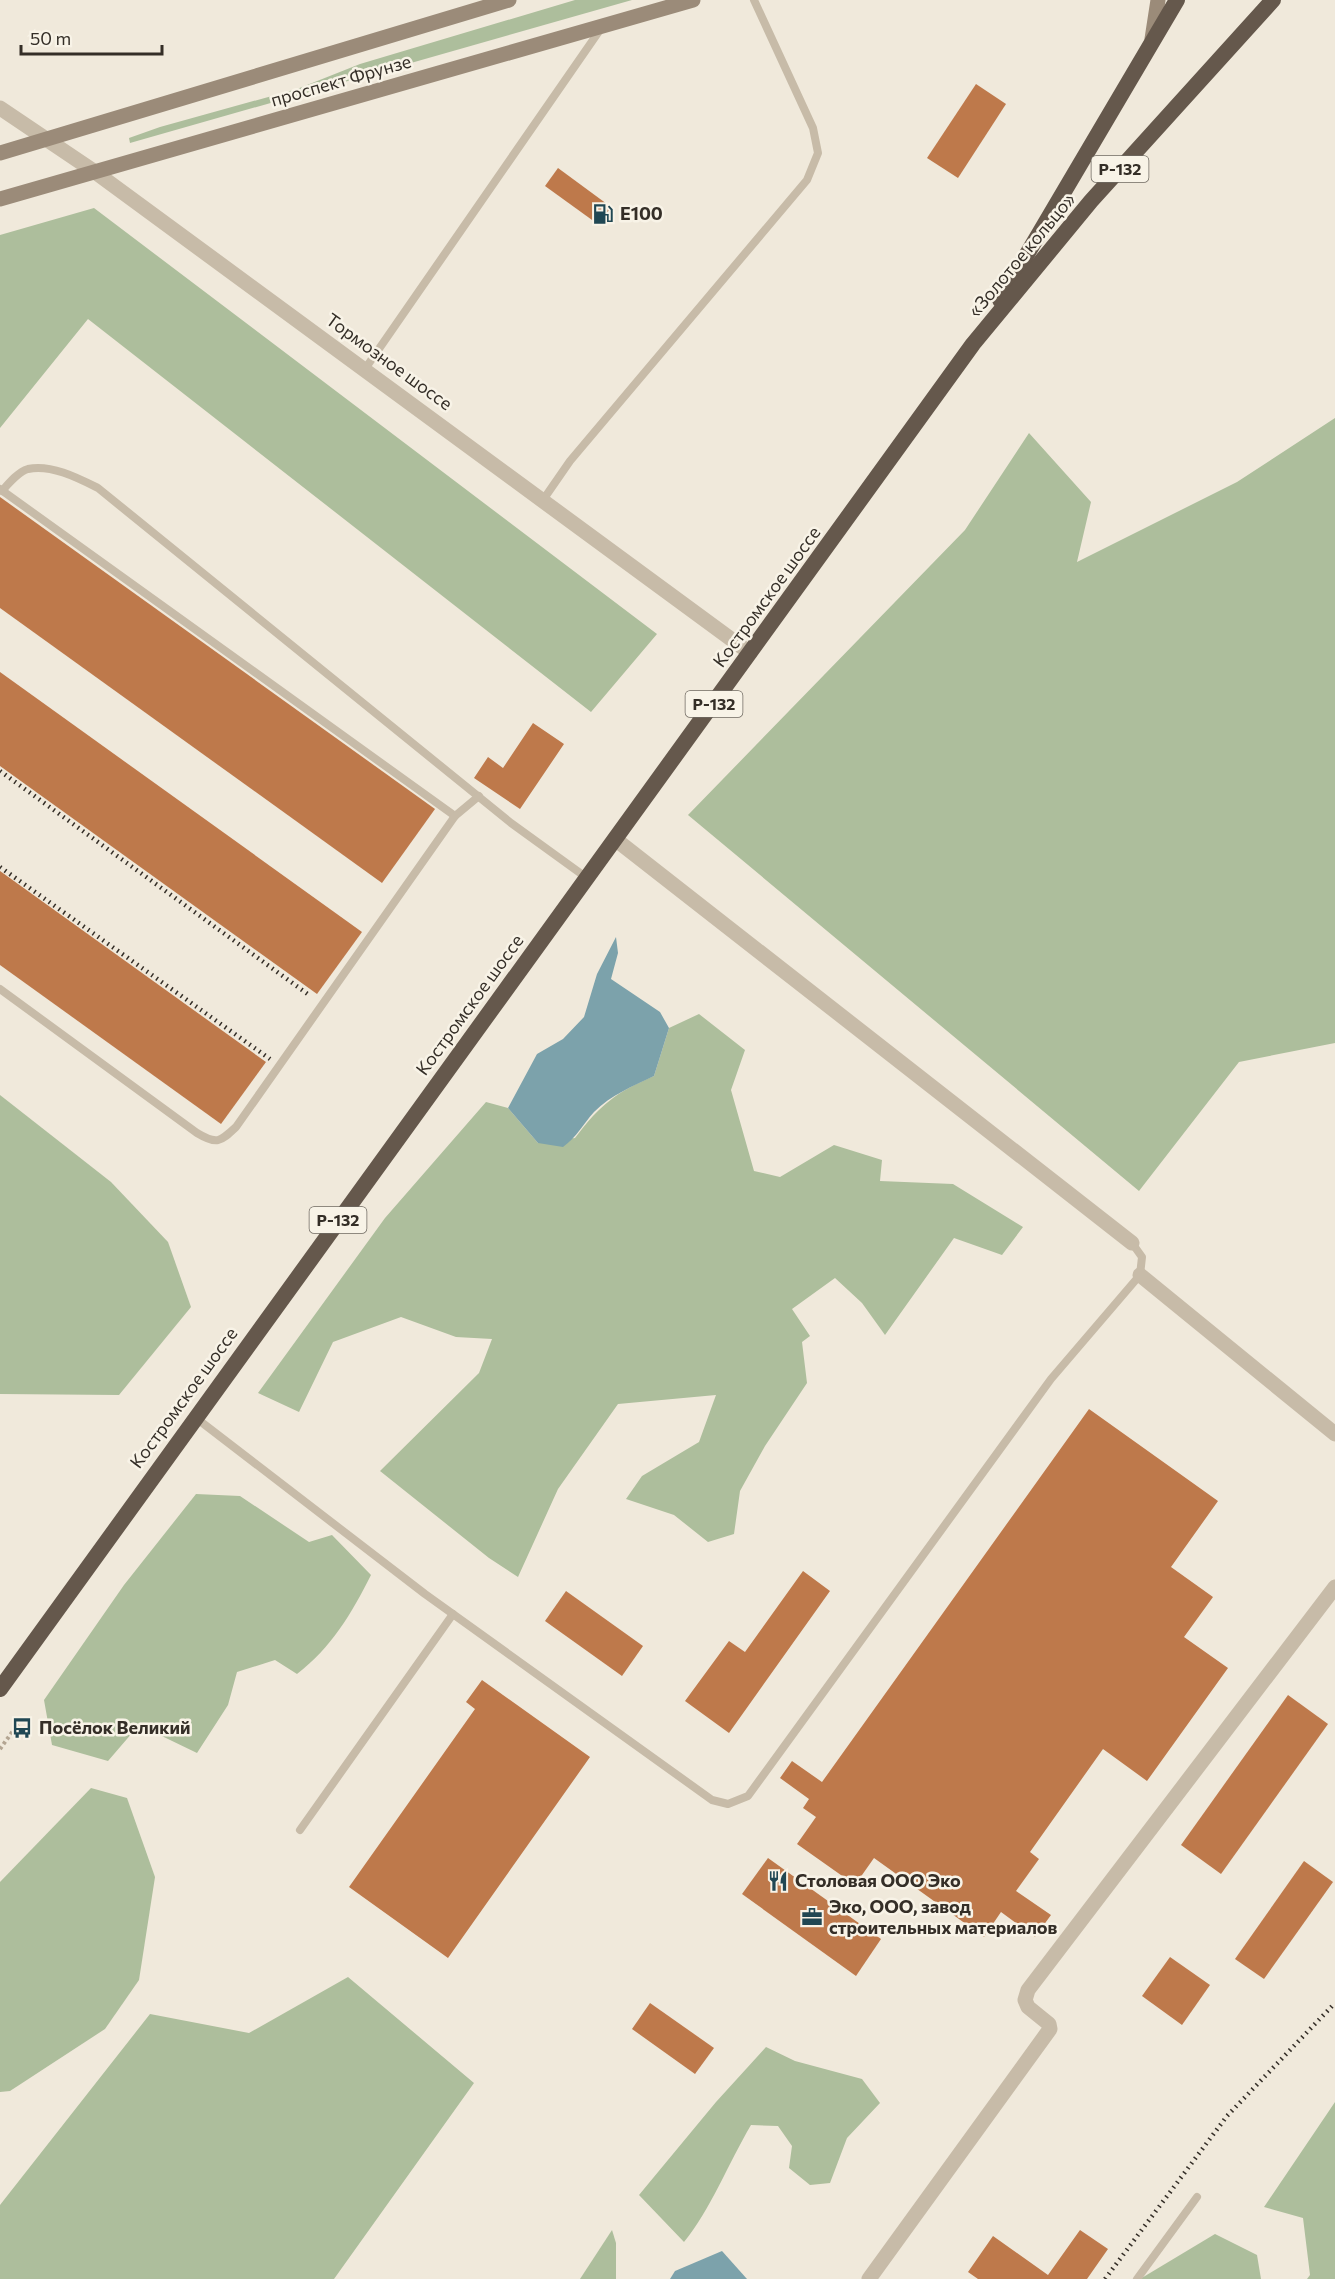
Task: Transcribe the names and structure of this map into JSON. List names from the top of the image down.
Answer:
{
  "streets": {
    "highway": ["Р-132", "«Золотое кольцо»", "Костромское шоссе"],
    "main road": ["проспект Фрунзе"],
    "street": ["Тормозное шоссе"]
  },
  "crossings": [
    ["проспект Фрунзе", "Тормозное шоссе"],
    ["«Золотое кольцо»", "Костромское шоссе"],
    ["Тормозное шоссе", "Костромское шоссе"]
  ],
  "places": {
    "fuel station": ["E100"],
    "bus stop": ["Посёлок Великий"],
    "restaurant": ["Столовая ООО Эко"],
    "office": ["Эко, ООО, завод строительных материалов"]
  },
  "scale_bar": "50 m"
}
